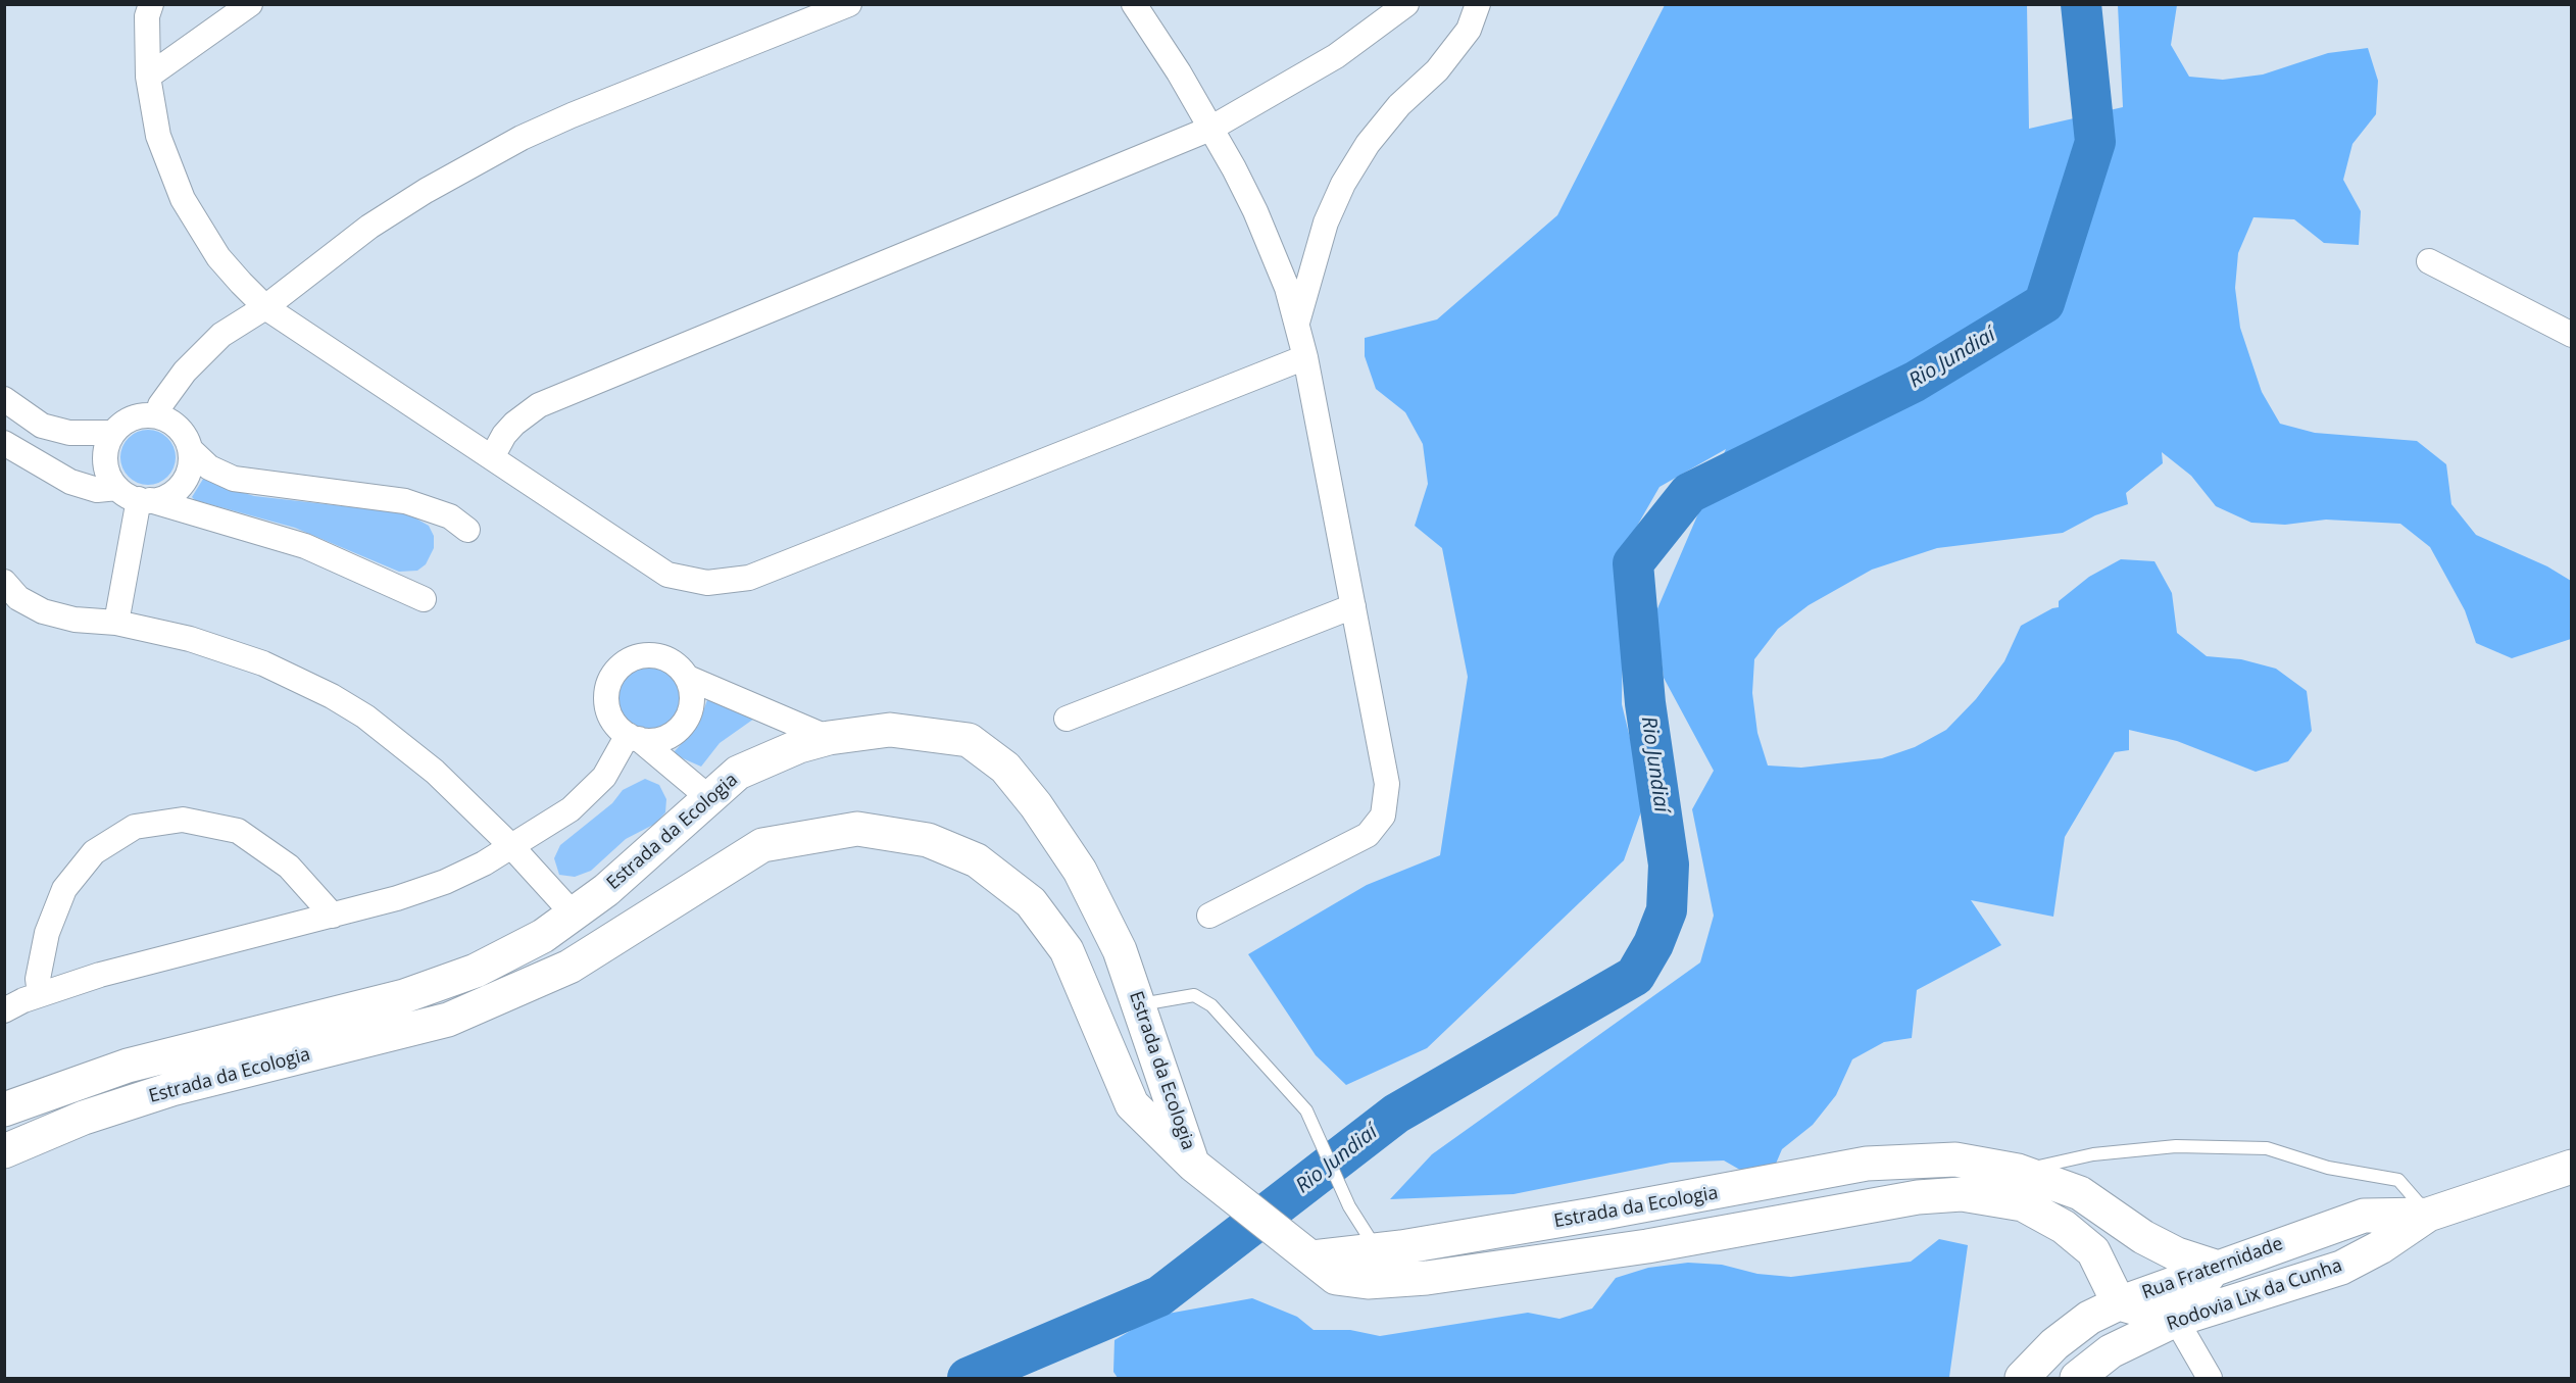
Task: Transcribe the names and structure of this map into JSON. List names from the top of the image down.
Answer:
{
  "streets": {
    "street": ["Estrada da Ecologia", "Rua Fraternidade", "Rodovia Lix da Cunha"]
  },
  "crossings": [
    ["Estrada da Ecologia", "Rua Fraternidade"],
    ["Rua Fraternidade", "Rodovia Lix da Cunha"]
  ],
  "water": ["Rio Jundiaí"]
}
